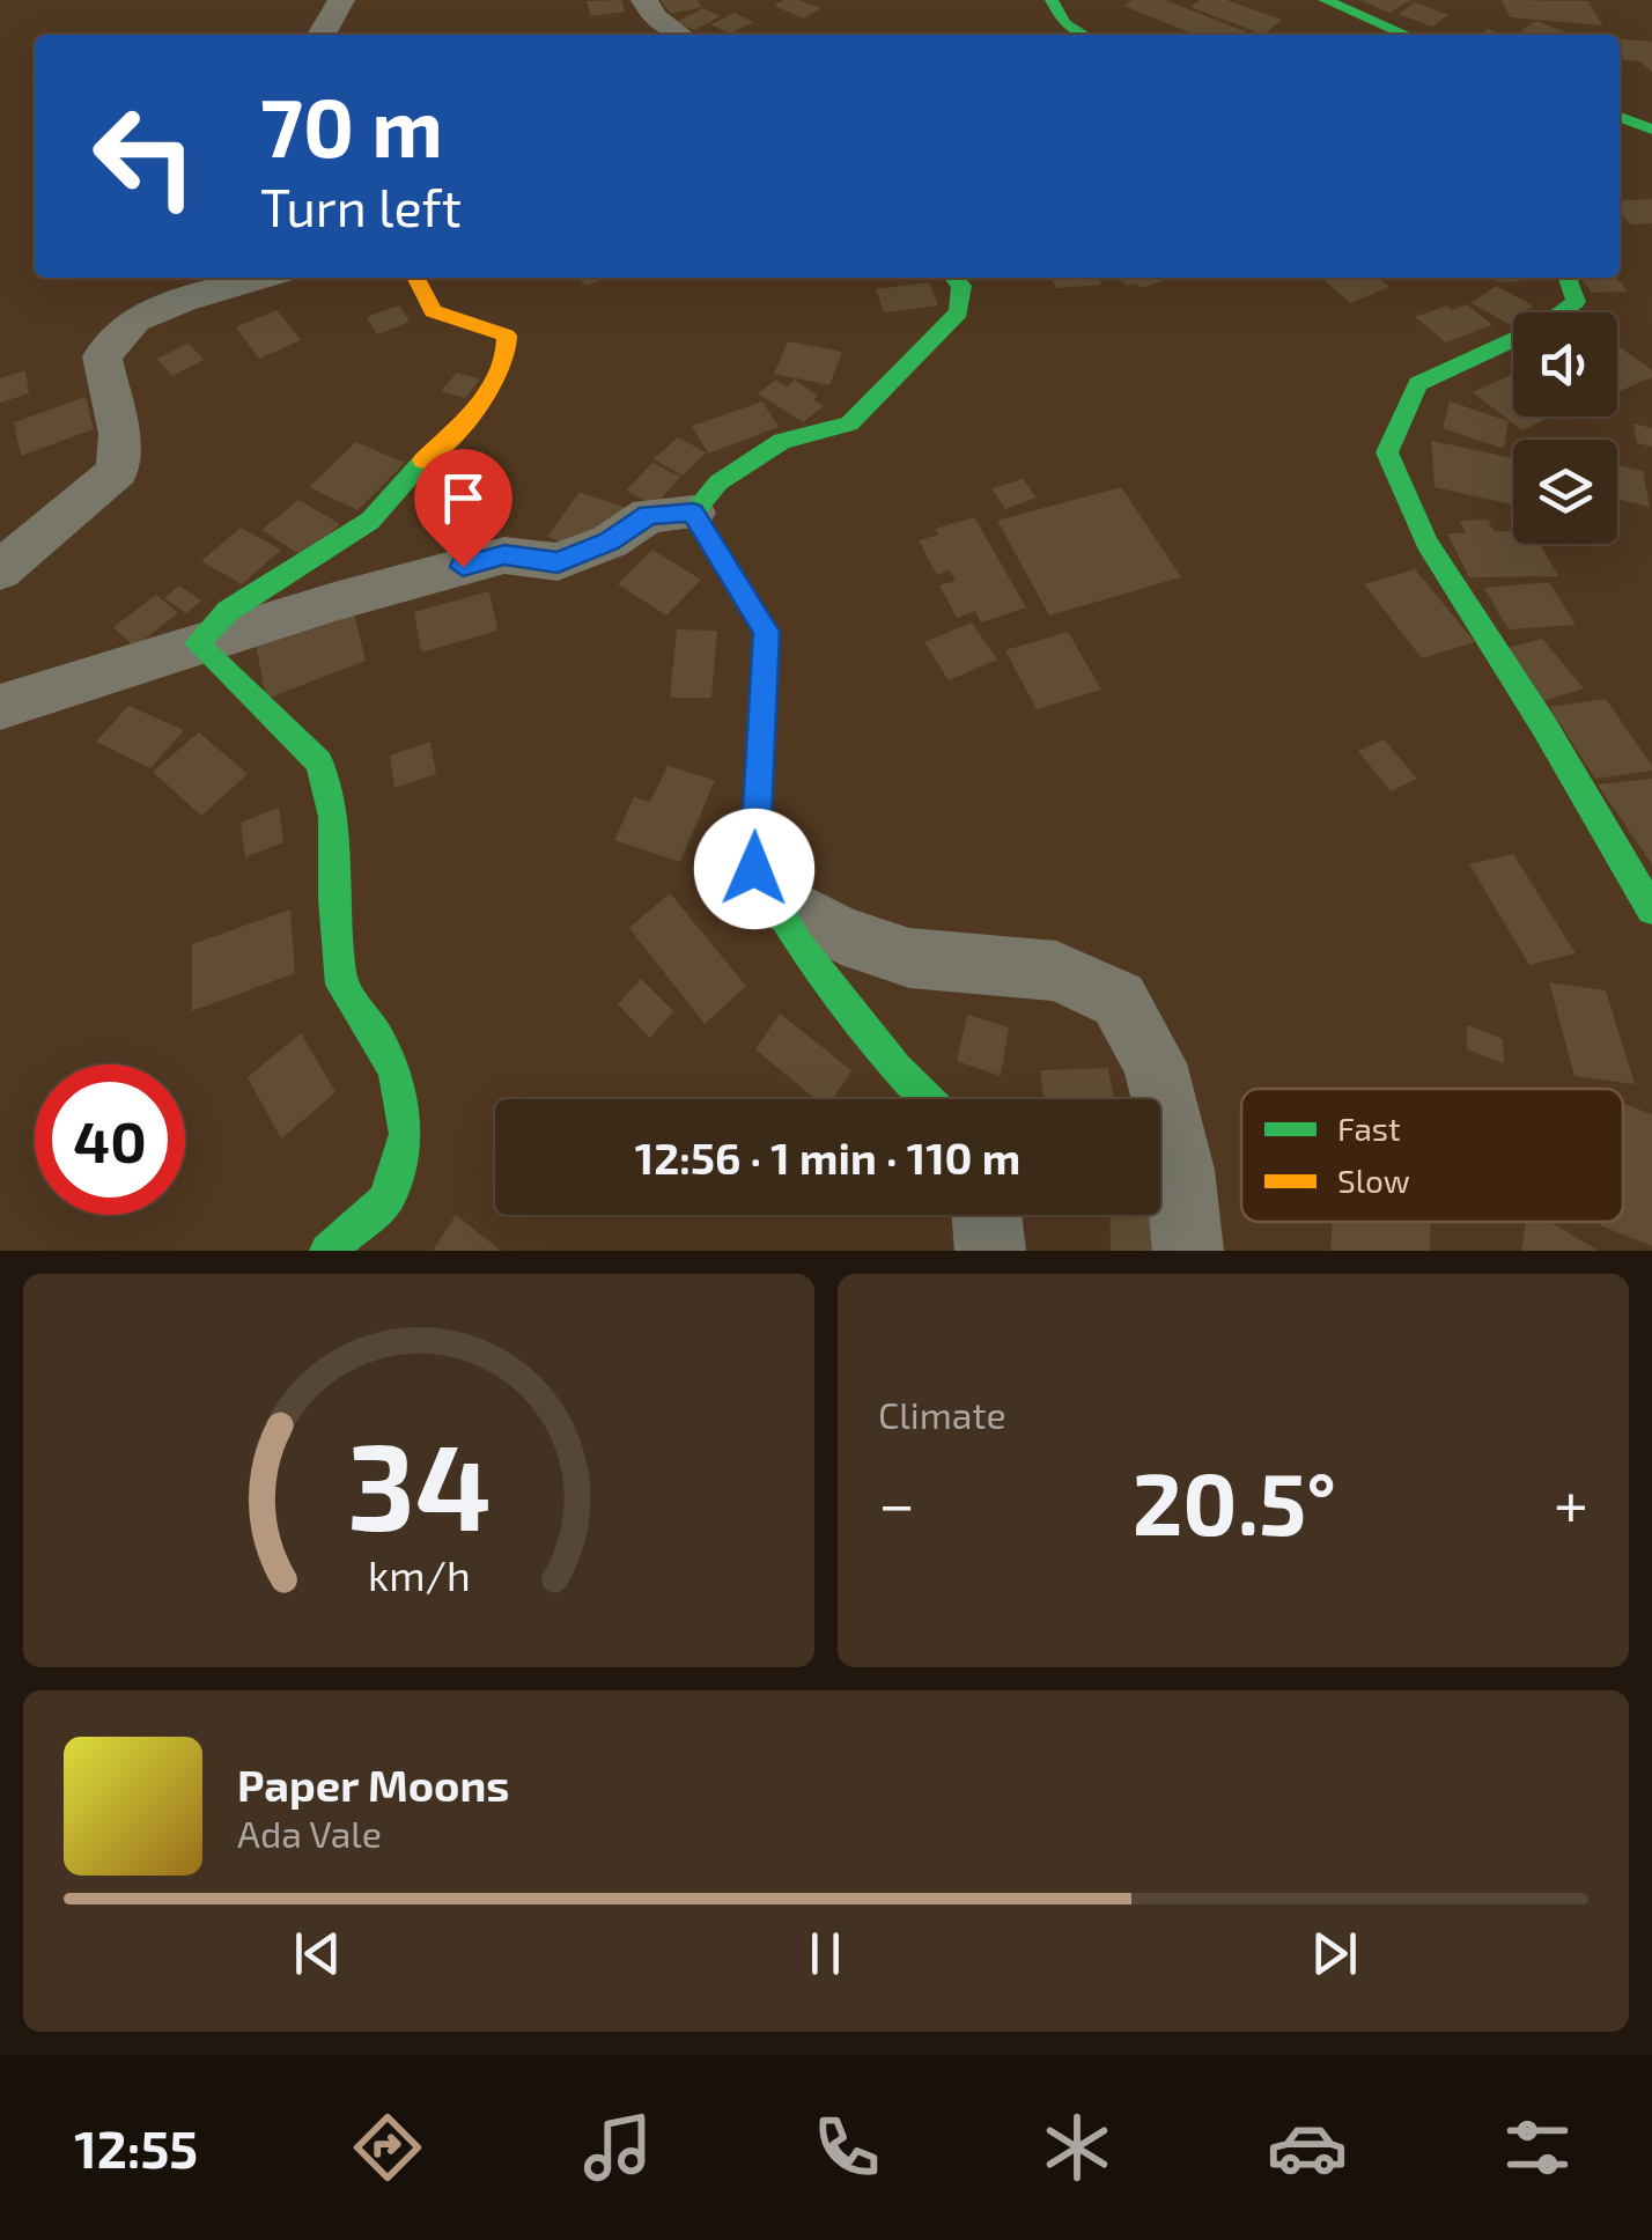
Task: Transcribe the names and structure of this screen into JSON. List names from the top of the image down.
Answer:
{
  "legend": ["Fast", "Slow"],
  "page": {
    "turn": ["70 m", "Turn left"],
    "limit": "40",
    "trip": "12:56 · 1 min · 110 m",
    "tile": "Climate",
    "heat": ["−", "20.5°", "+"],
    "song": ["Paper Moons", "Ada Vale"],
    "tabs": "12:55",
    "gauge": ["34", "km/h"]
  }
}
